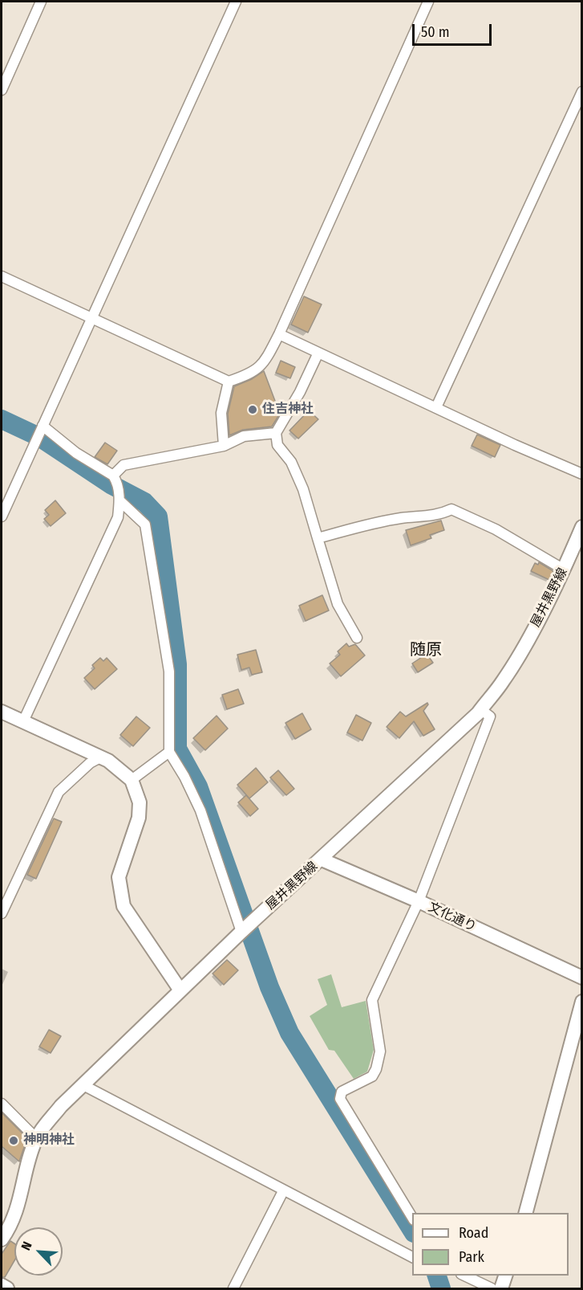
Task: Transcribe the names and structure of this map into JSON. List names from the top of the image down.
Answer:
{
  "streets": {
    "main road": ["屋井黒野線", "文化通り"]
  },
  "crossings": [
    ["屋井黒野線", "文化通り"]
  ],
  "districts": ["随原"],
  "places": ["住吉神社", "神明神社"],
  "legend": ["Road", "Park"],
  "scale_bar": "50 m",
  "north": "top left"
}
